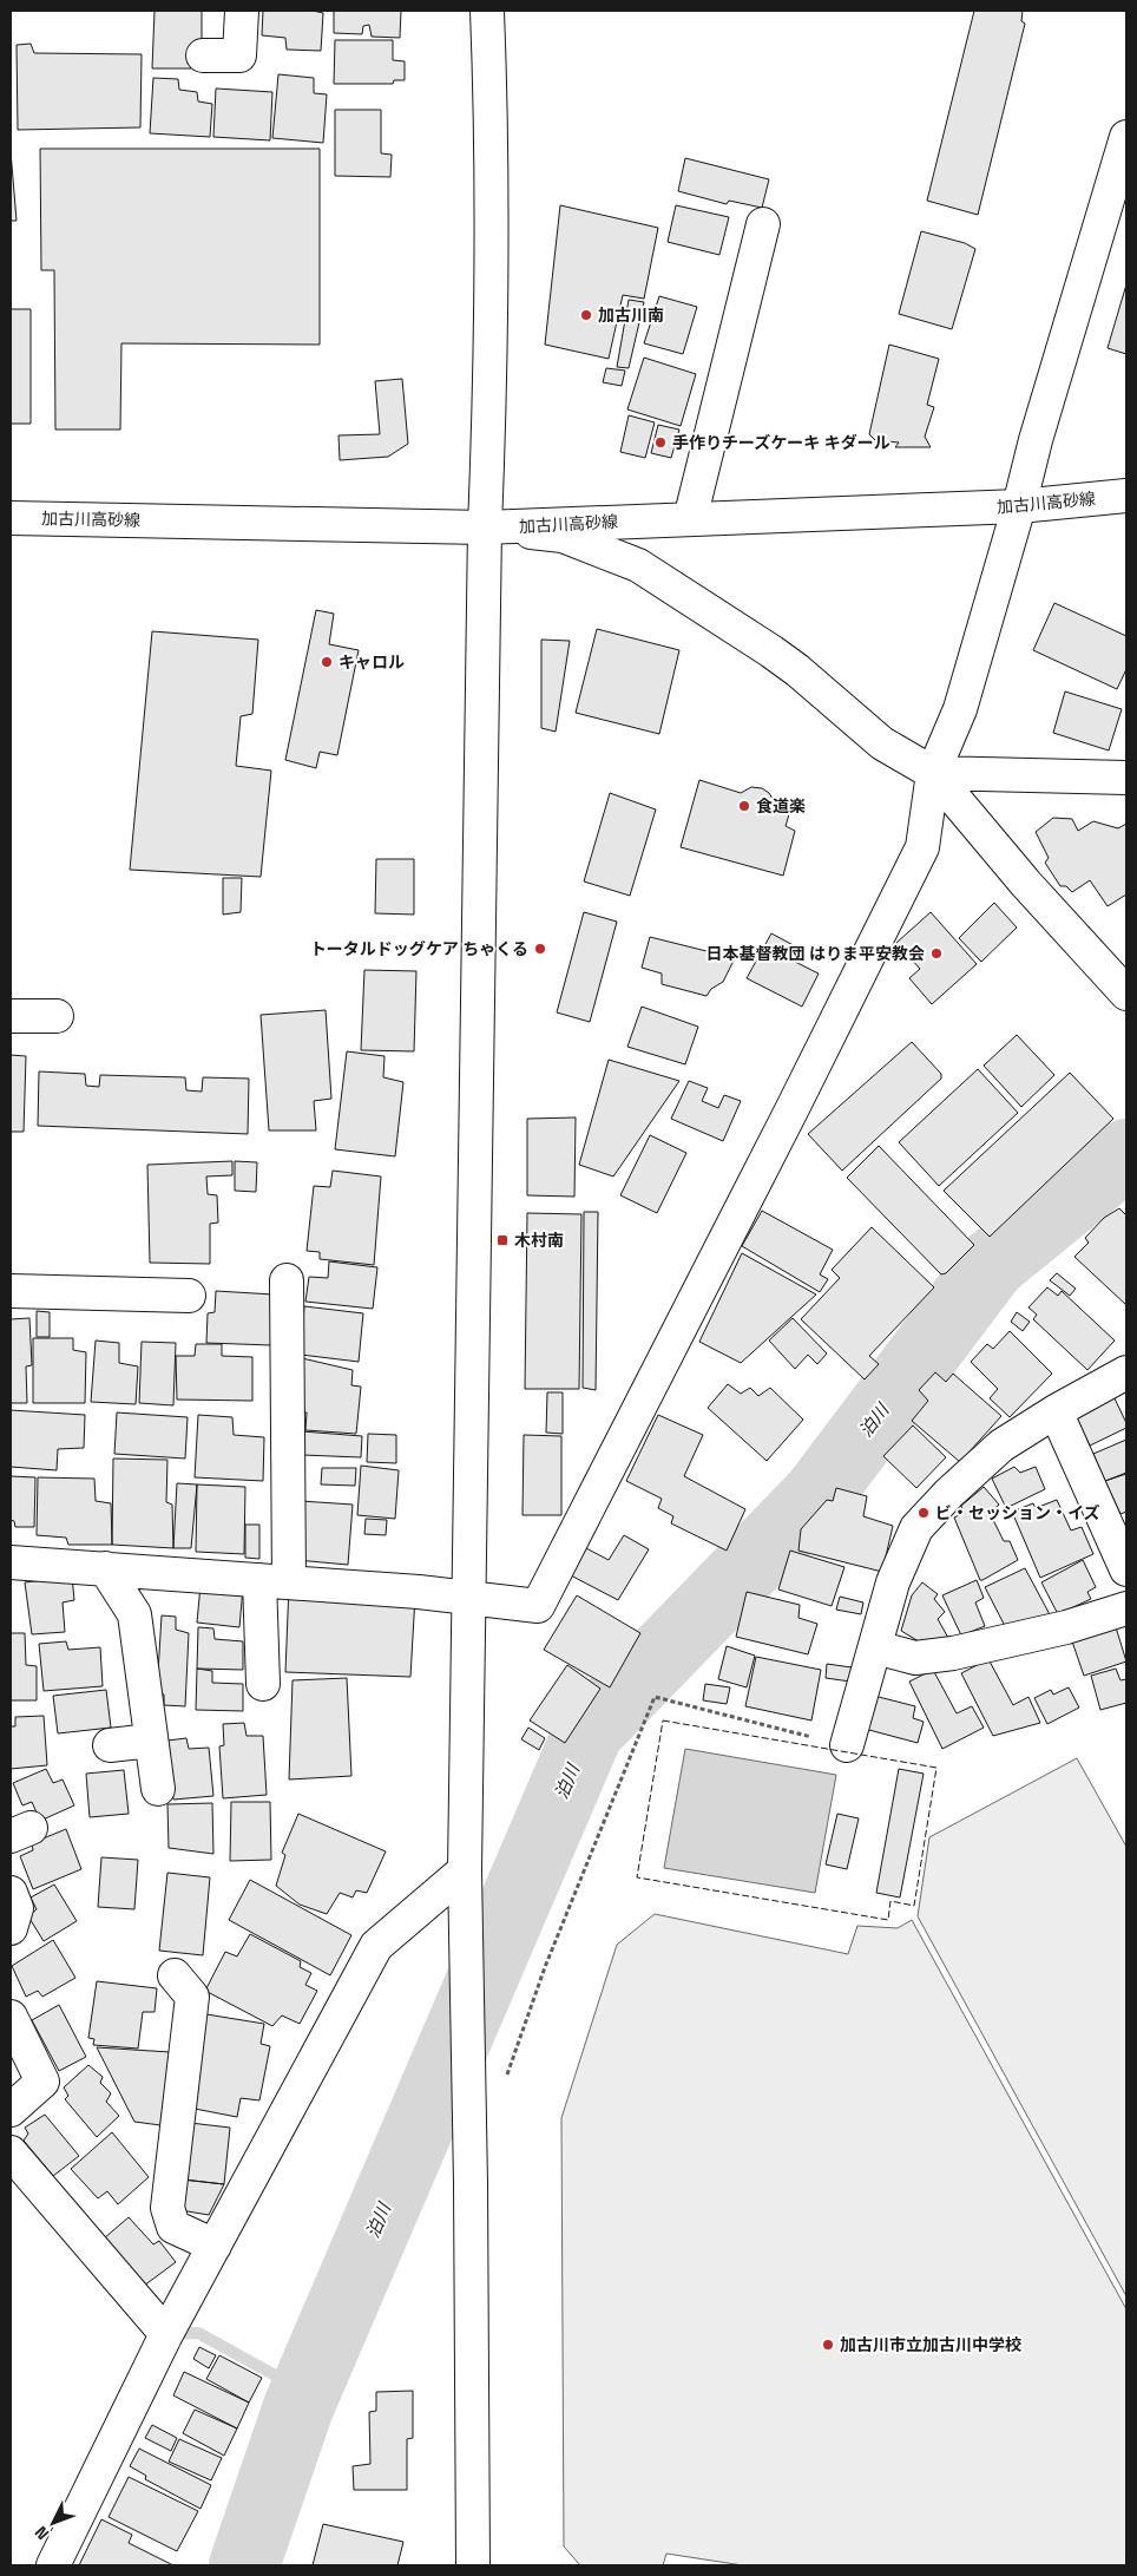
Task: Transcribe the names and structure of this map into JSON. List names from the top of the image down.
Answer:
{
  "streets": {
    "street": ["加古川高砂線"]
  },
  "water": ["泊川"],
  "places": {
    "other": [
      "加古川南",
      "手作りチーズケーキ キダール",
      "キャロル",
      "食道楽",
      "トータルドッグケア ちゃくる",
      "日本基督教団 はりま平安教会",
      "ビ・セッション・イズ",
      "加古川市立加古川中学校"
    ],
    "transit": ["木村南"]
  },
  "north": "bottom left"
}
